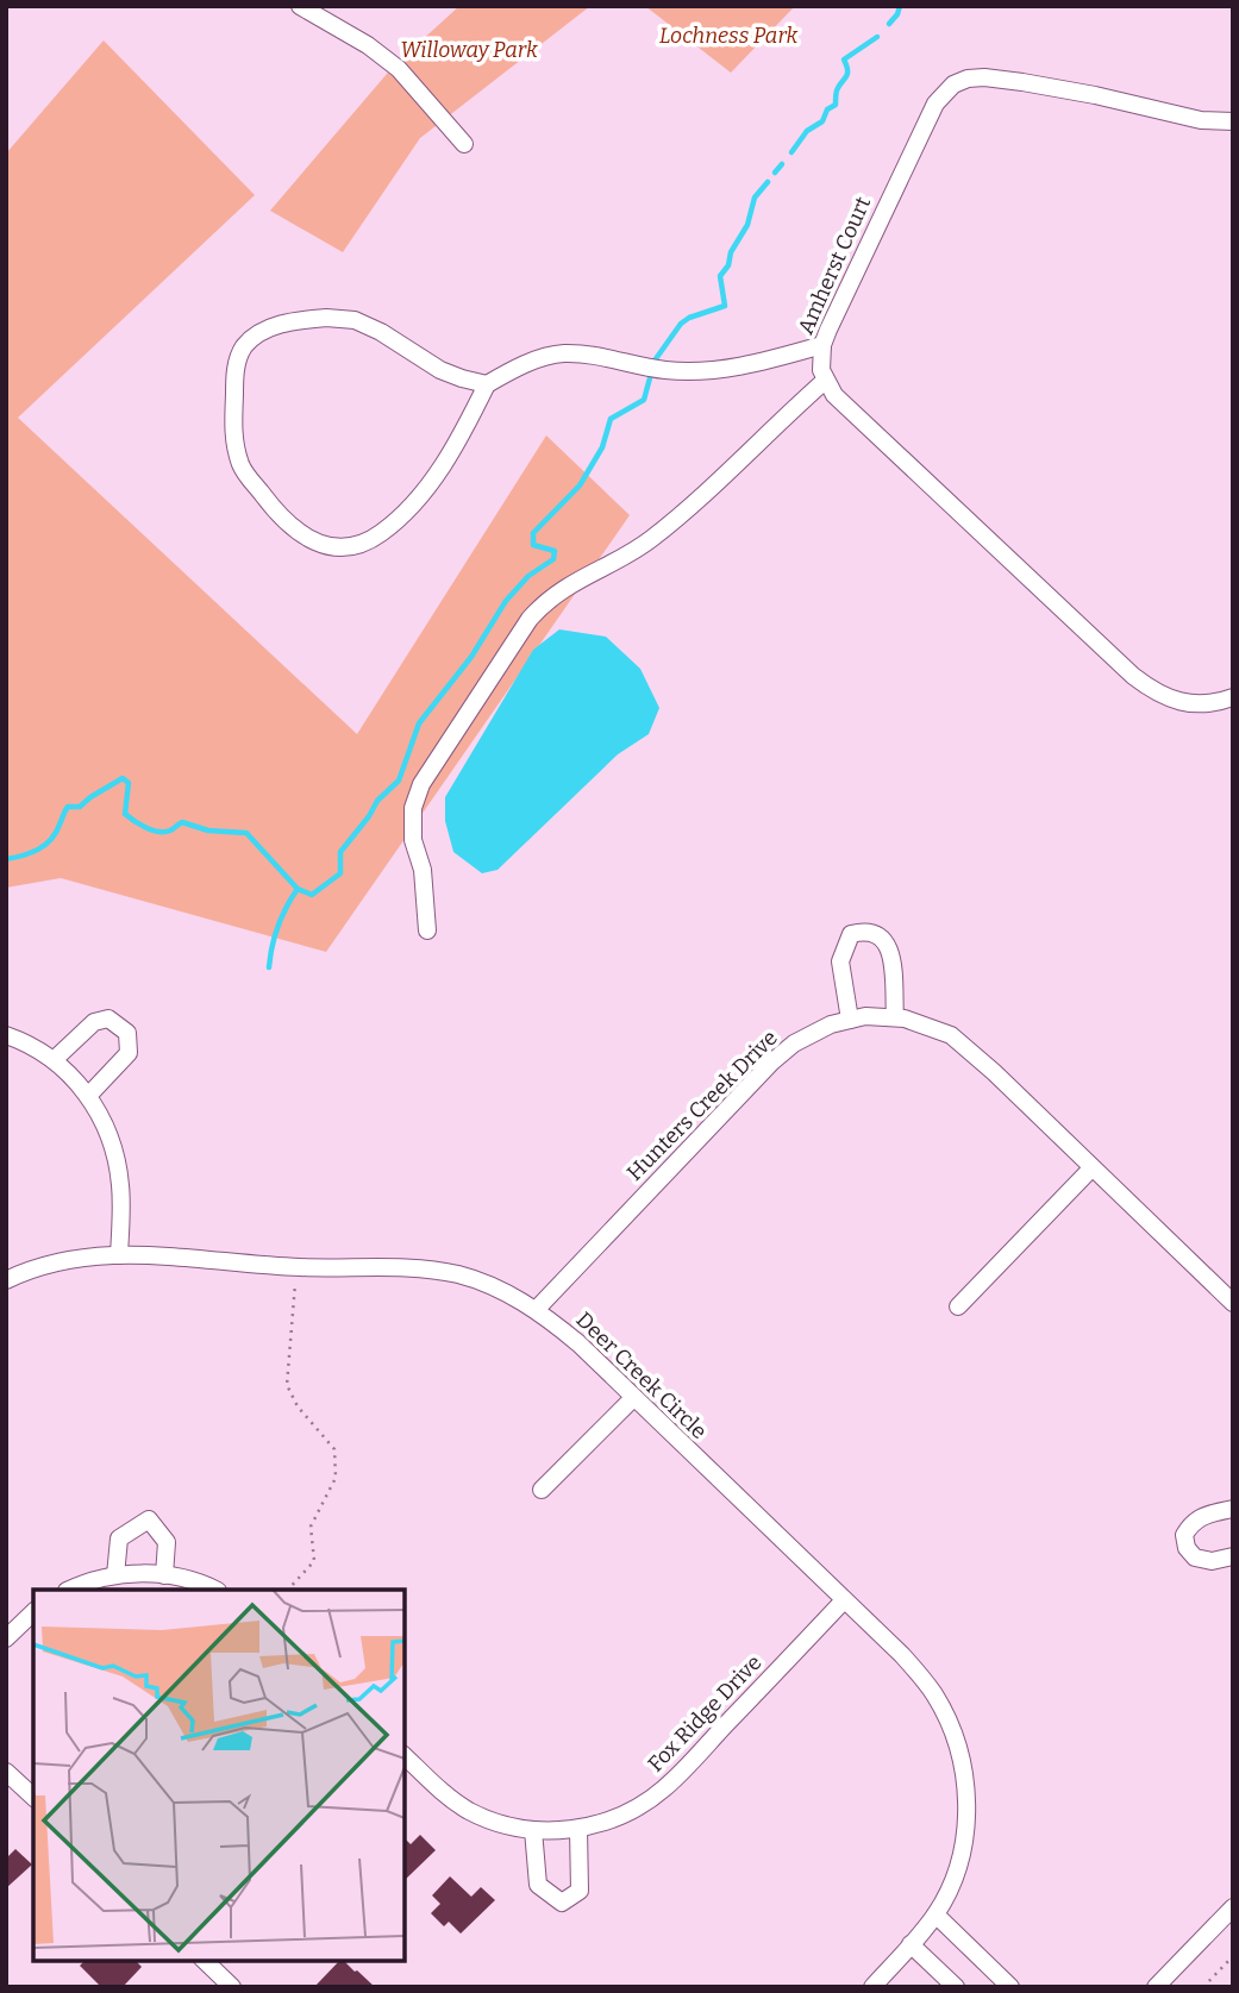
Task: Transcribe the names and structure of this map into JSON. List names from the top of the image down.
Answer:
{
  "streets": {
    "street": [
      "Amherst Court",
      "Hunters Creek Drive",
      "Deer Creek Circle",
      "Fox Ridge Drive"
    ]
  },
  "crossings": [
    ["Hunters Creek Drive", "Deer Creek Circle"],
    ["Deer Creek Circle", "Fox Ridge Drive"]
  ],
  "parks": ["Lochness Park", "Willoway Park"]
}
